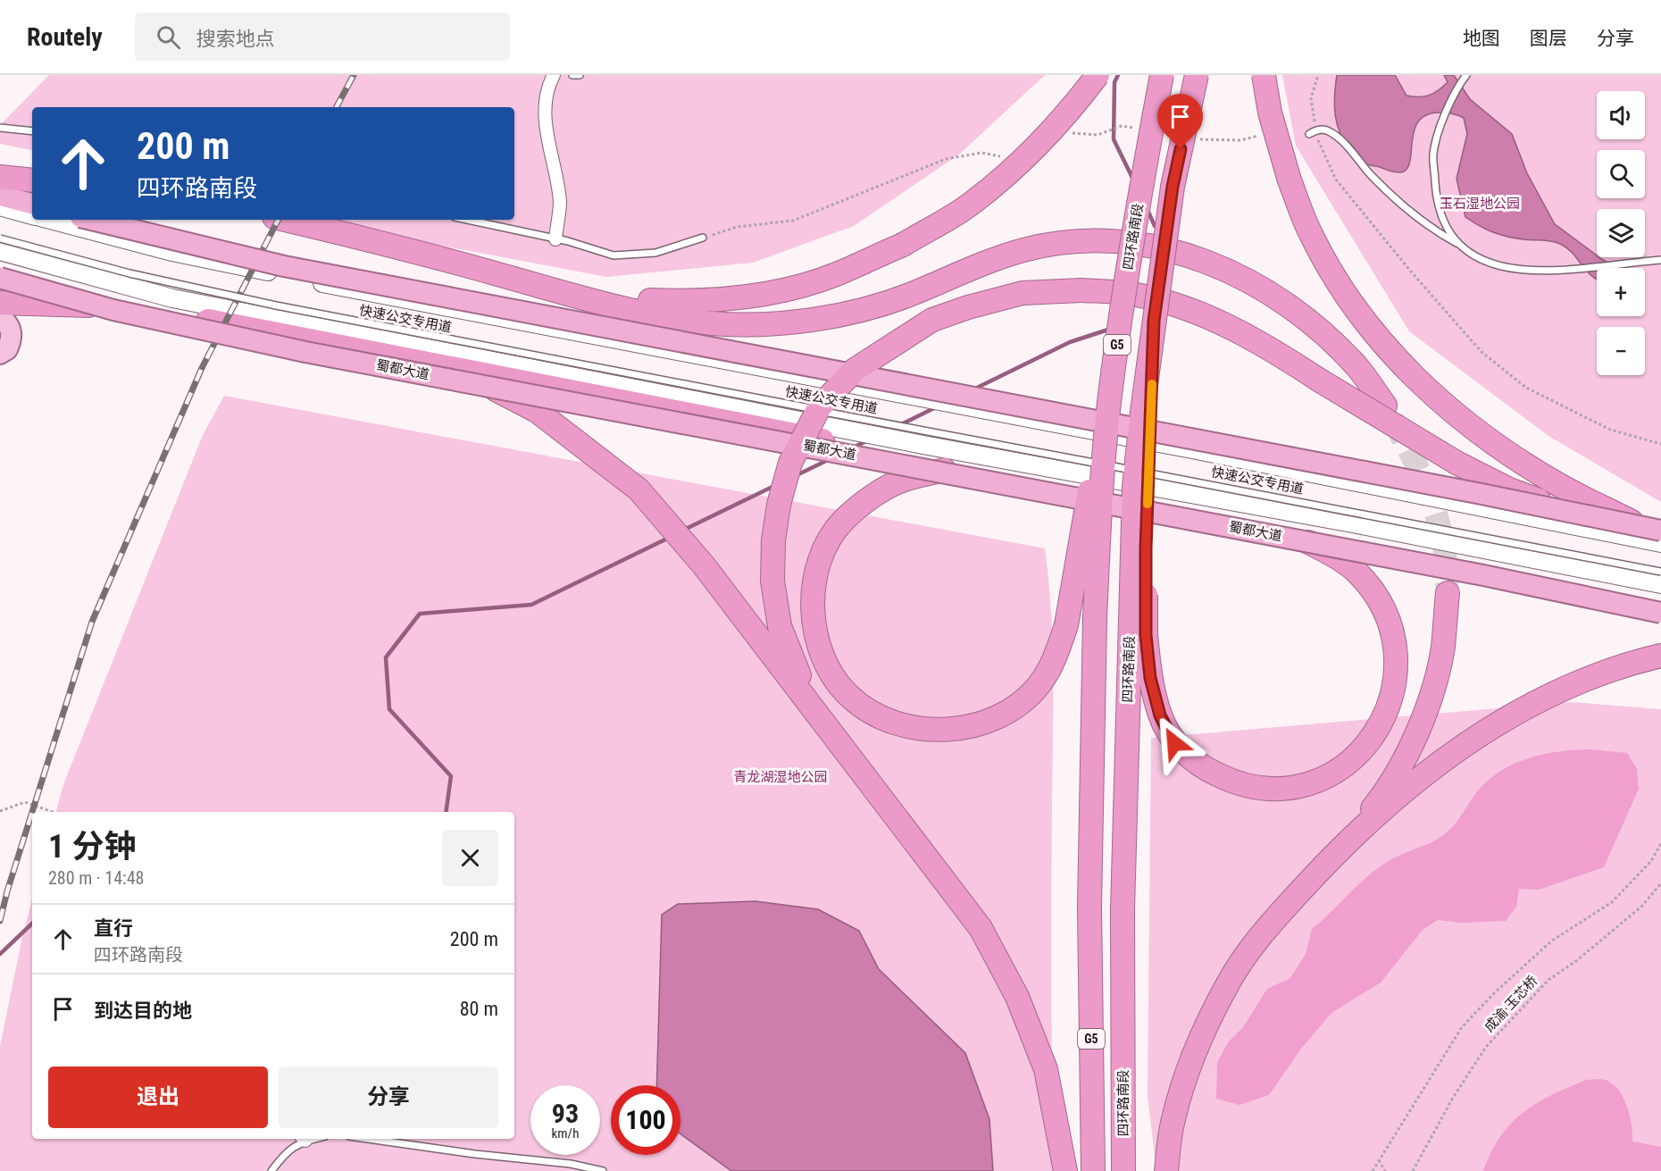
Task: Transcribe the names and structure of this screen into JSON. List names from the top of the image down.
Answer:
{
  "streets": {
    "highway": ["四环路南段", "G5", "蜀都大道"],
    "lane": ["快速公交专用道"],
    "path": ["成渝·玉芯桥"]
  },
  "parks": ["玉石湿地公园", "青龙湖湿地公园"],
  "page": {
    "header": "Routely",
    "search": "搜索地点",
    "nav": ["地图", "图层", "分享"],
    "map_buttons": ["+", "−"],
    "turn": ["200 m", "四环路南段"],
    "heading": ["1 分钟", "280 m · 14:48"],
    "list": [
      {
        "name": "直行",
        "note": "四环路南段",
        "value": "200 m"
      },
      {
        "name": "到达目的地",
        "value": "80 m"
      }
    ],
    "buttons": ["退出", "分享"],
    "speed": "93 km/h",
    "limit": "100"
  }
}
